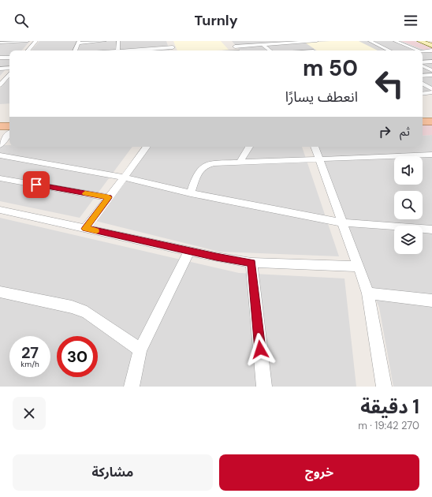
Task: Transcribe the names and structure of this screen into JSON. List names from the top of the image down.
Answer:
{
  "page": {
    "header": "Turnly",
    "turn": ["50 m", "انعطف يسارًا"],
    "then": "ثم",
    "speed": "27 km/h",
    "limit": "30",
    "heading": ["1 دقيقة", "270 m · 19:42"],
    "buttons": ["خروج", "مشاركة"]
  }
}
